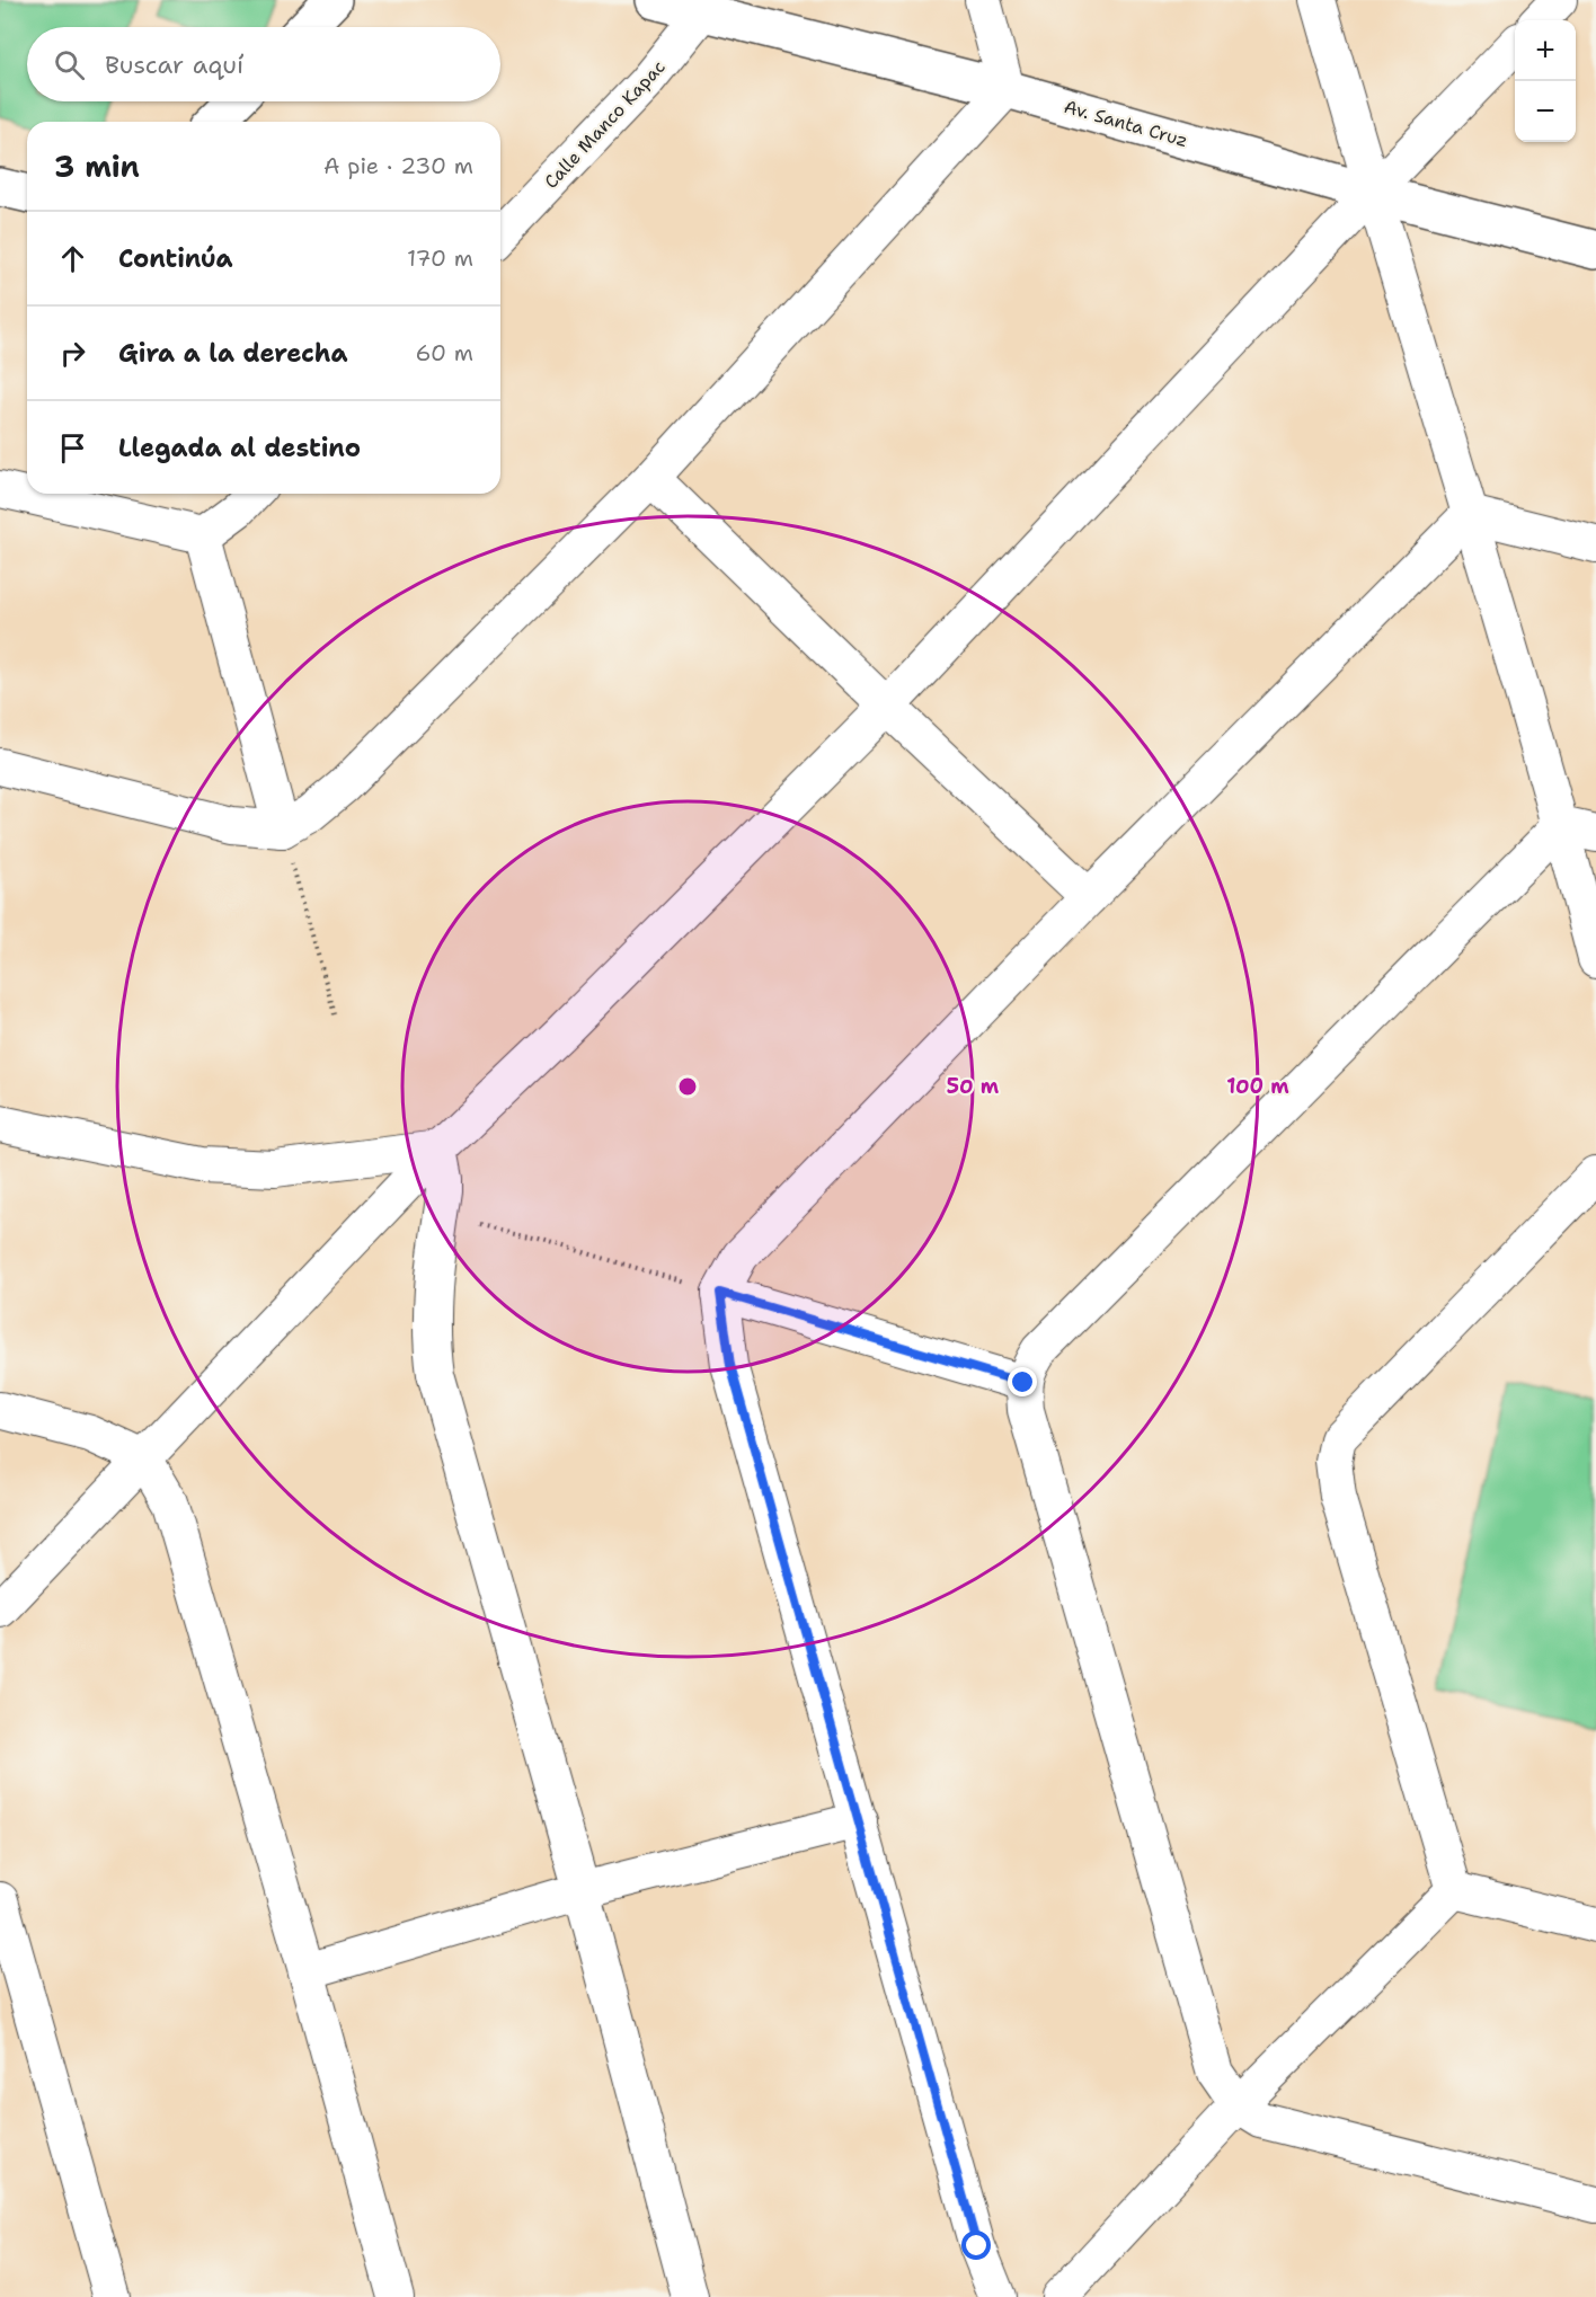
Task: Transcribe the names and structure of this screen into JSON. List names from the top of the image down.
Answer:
{
  "streets": {
    "street": ["Av. Santa Cruz", "Calle Manco Kapac"]
  },
  "crossings": [
    ["Av. Santa Cruz", "Calle Manco Kapac"]
  ],
  "page": {
    "map_buttons": ["+", "−"],
    "search": "Buscar aquí",
    "heading": ["3 min", "A pie · 230 m"],
    "list": [
      ["Continúa", "170 m"],
      ["Gira a la derecha", "60 m"],
      "Llegada al destino"
    ]
  },
  "rings": ["50 m", "100 m"]
}
